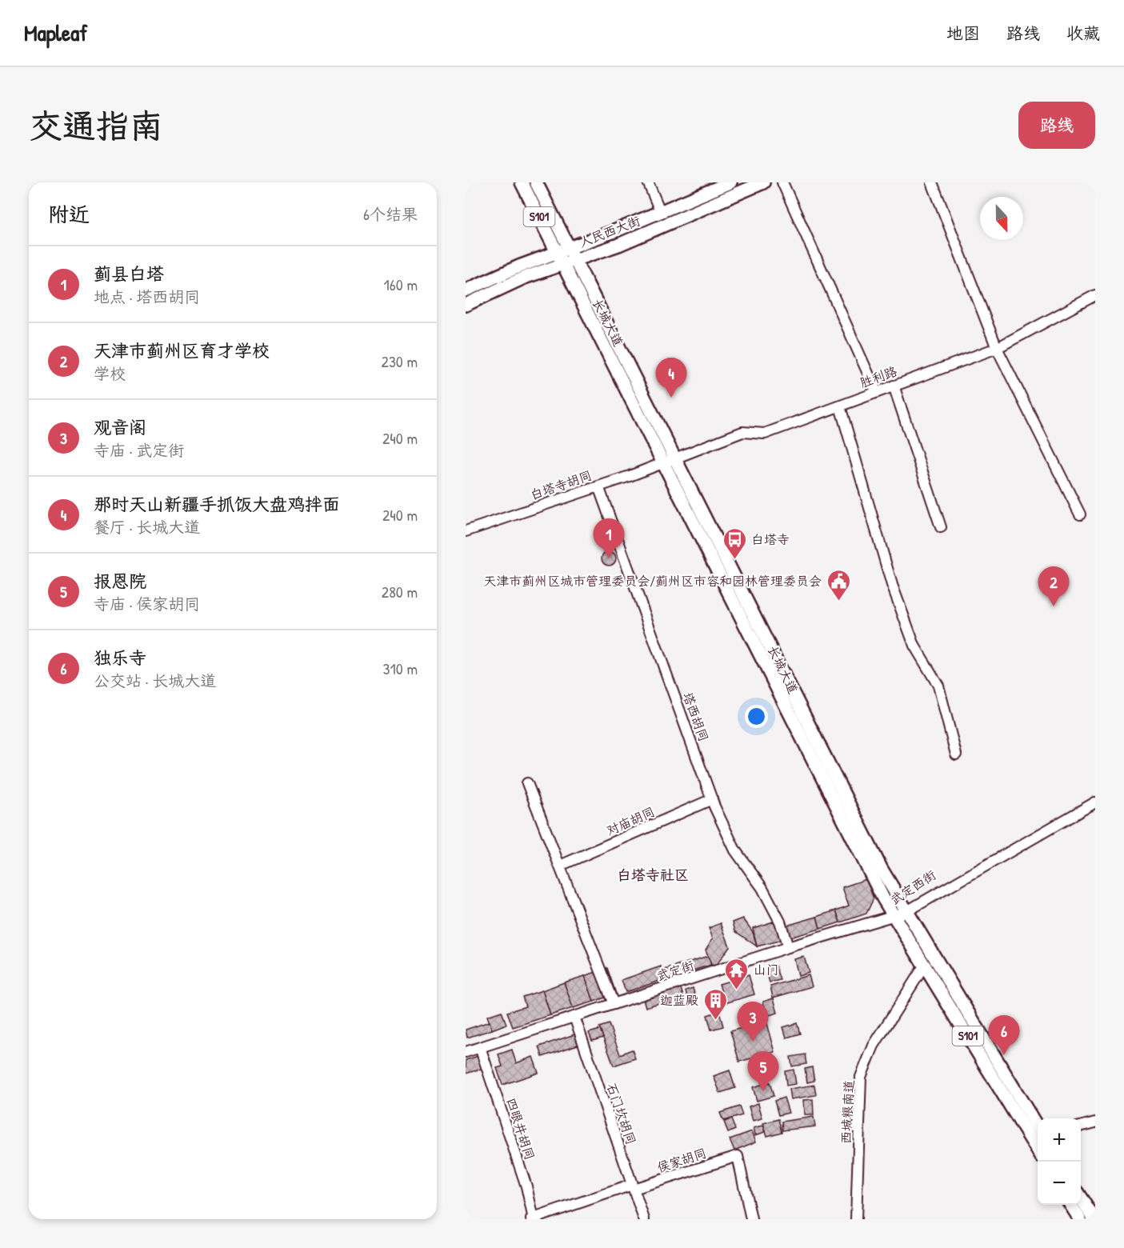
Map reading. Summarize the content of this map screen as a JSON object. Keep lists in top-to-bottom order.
{
  "streets": {
    "main road": ["S101", "人民西大街", "长城大道"],
    "street": [
      "胜利路",
      "白塔寺胡同",
      "塔西胡同",
      "对庙胡同",
      "武定西街",
      "武定街",
      "西城粮南道",
      "石门坎胡同",
      "四眼井胡同",
      "侯家胡同"
    ]
  },
  "crossings": [
    ["人民西大街", "长城大道"],
    ["长城大道", "胜利路"],
    ["长城大道", "白塔寺胡同"],
    ["长城大道", "武定西街"],
    ["长城大道", "武定街"],
    ["长城大道", "西城粮南道"],
    ["胜利路", "白塔寺胡同"],
    ["白塔寺胡同", "塔西胡同"],
    ["塔西胡同", "对庙胡同"],
    ["塔西胡同", "武定街"],
    ["武定西街", "武定街"],
    ["武定街", "石门坎胡同"],
    ["武定街", "四眼井胡同"],
    ["石门坎胡同", "侯家胡同"],
    ["四眼井胡同", "侯家胡同"]
  ],
  "districts": ["白塔寺社区"],
  "places": {
    "bus stop": ["白塔寺"],
    "public building": ["天津市蓟州区城市管理委员会/蓟州区市容和园林管理委员会"],
    "temple": ["山门"],
    "building": ["迦蓝殿"]
  },
  "north": "bottom",
  "page": {
    "header": "Mapleaf",
    "nav": ["地图", "路线", "收藏"],
    "buttons": "路线",
    "title": "交通指南",
    "heading": ["附近", "6个结果"],
    "list": [
      {
        "mark": "1",
        "name": "蓟县白塔",
        "note": "地点 · 塔西胡同",
        "value": "160 m"
      },
      {
        "mark": "2",
        "name": "天津市蓟州区育才学校",
        "note": "学校",
        "value": "230 m"
      },
      {
        "mark": "3",
        "name": "观音阁",
        "note": "寺庙 · 武定街",
        "value": "240 m"
      },
      {
        "mark": "4",
        "name": "那时天山新疆手抓饭大盘鸡拌面",
        "note": "餐厅 · 长城大道",
        "value": "240 m"
      },
      {
        "mark": "5",
        "name": "报恩院",
        "note": "寺庙 · 侯家胡同",
        "value": "280 m"
      },
      {
        "mark": "6",
        "name": "独乐寺",
        "note": "公交站 · 长城大道",
        "value": "310 m"
      }
    ],
    "pins": [
      "4",
      "1",
      "2",
      "3",
      "6",
      "5"
    ],
    "map_buttons": ["+", "−"]
  }
}
